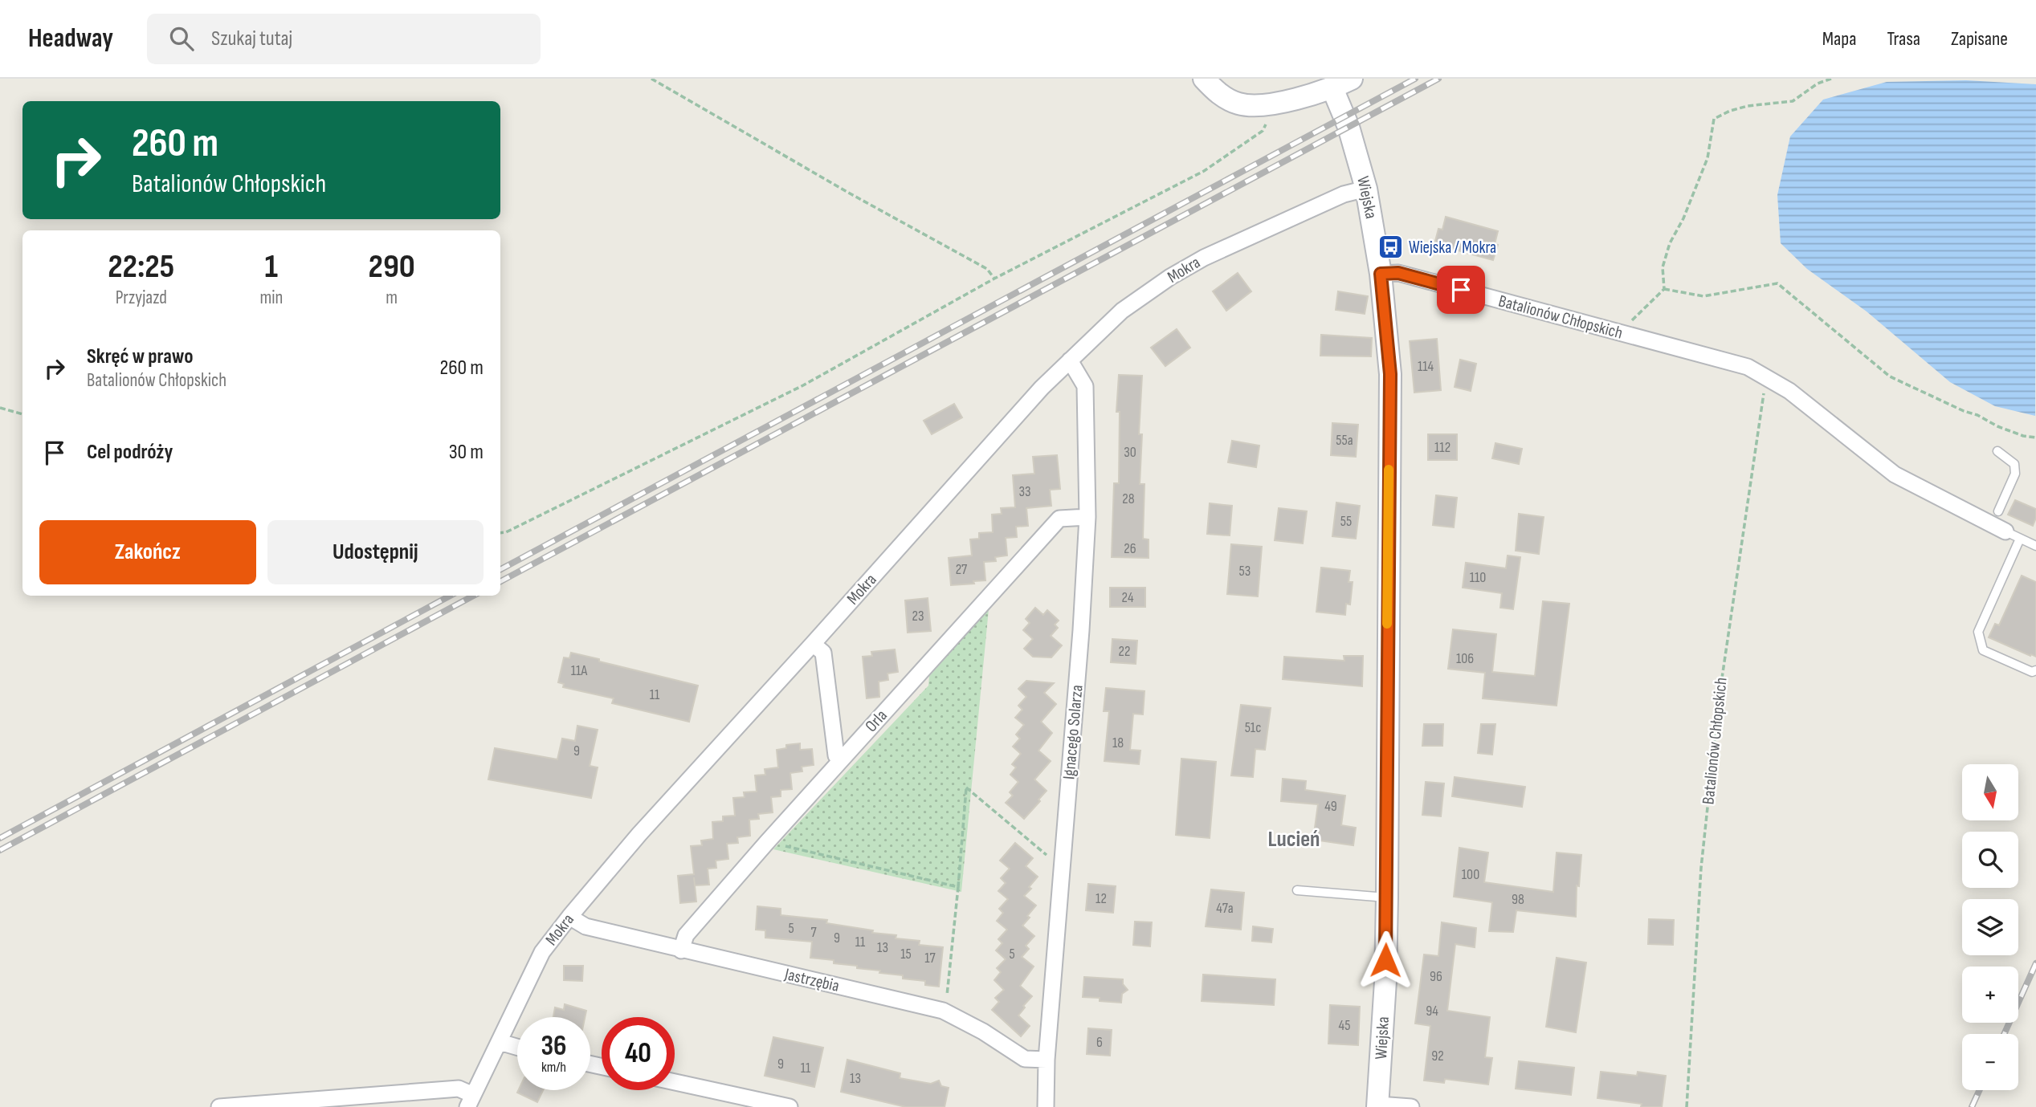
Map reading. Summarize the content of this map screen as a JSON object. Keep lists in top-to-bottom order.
{
  "streets": {
    "street": [
      "Wiejska",
      "Mokra",
      "Batalionów Chłopskich",
      "Orla",
      "Ignacego Solarza",
      "Jastrzębia"
    ]
  },
  "crossings": [
    ["Wiejska", "Mokra"],
    ["Wiejska", "Batalionów Chłopskich"],
    ["Mokra", "Ignacego Solarza"],
    ["Mokra", "Jastrzębia"],
    ["Orla", "Ignacego Solarza"],
    ["Orla", "Jastrzębia"],
    ["Ignacego Solarza", "Jastrzębia"]
  ],
  "districts": ["Lucień"],
  "places": {
    "bus stop": ["Wiejska / Mokra"]
  },
  "house_numbers": [
    "114",
    "55a",
    "112",
    "30",
    "33",
    "28",
    "55",
    "26",
    "27",
    "53",
    "110",
    "24",
    "23",
    "22",
    "106",
    "11A",
    "11",
    "51c",
    "18",
    "9",
    "49",
    "100",
    "12",
    "98",
    "47a",
    "5",
    "7",
    "9",
    "11",
    "13",
    "15",
    "5",
    "17",
    "96",
    "94",
    "45",
    "6",
    "92",
    "9",
    "11",
    "13"
  ],
  "north": "bottom",
  "page": {
    "header": "Headway",
    "search": "Szukaj tutaj",
    "nav": ["Mapa", "Trasa", "Zapisane"],
    "turn": ["260 m", "Batalionów Chłopskich"],
    "eta": [
      "22:25",
      "Przyjazd",
      "1",
      "min",
      "290",
      "m"
    ],
    "list": [
      {
        "name": "Skręć w prawo",
        "note": "Batalionów Chłopskich",
        "value": "260 m"
      },
      {
        "name": "Cel podróży",
        "value": "30 m"
      }
    ],
    "buttons": ["Zakończ", "Udostępnij"],
    "map_buttons": ["+", "−"],
    "speed": "36 km/h",
    "limit": "40"
  }
}
